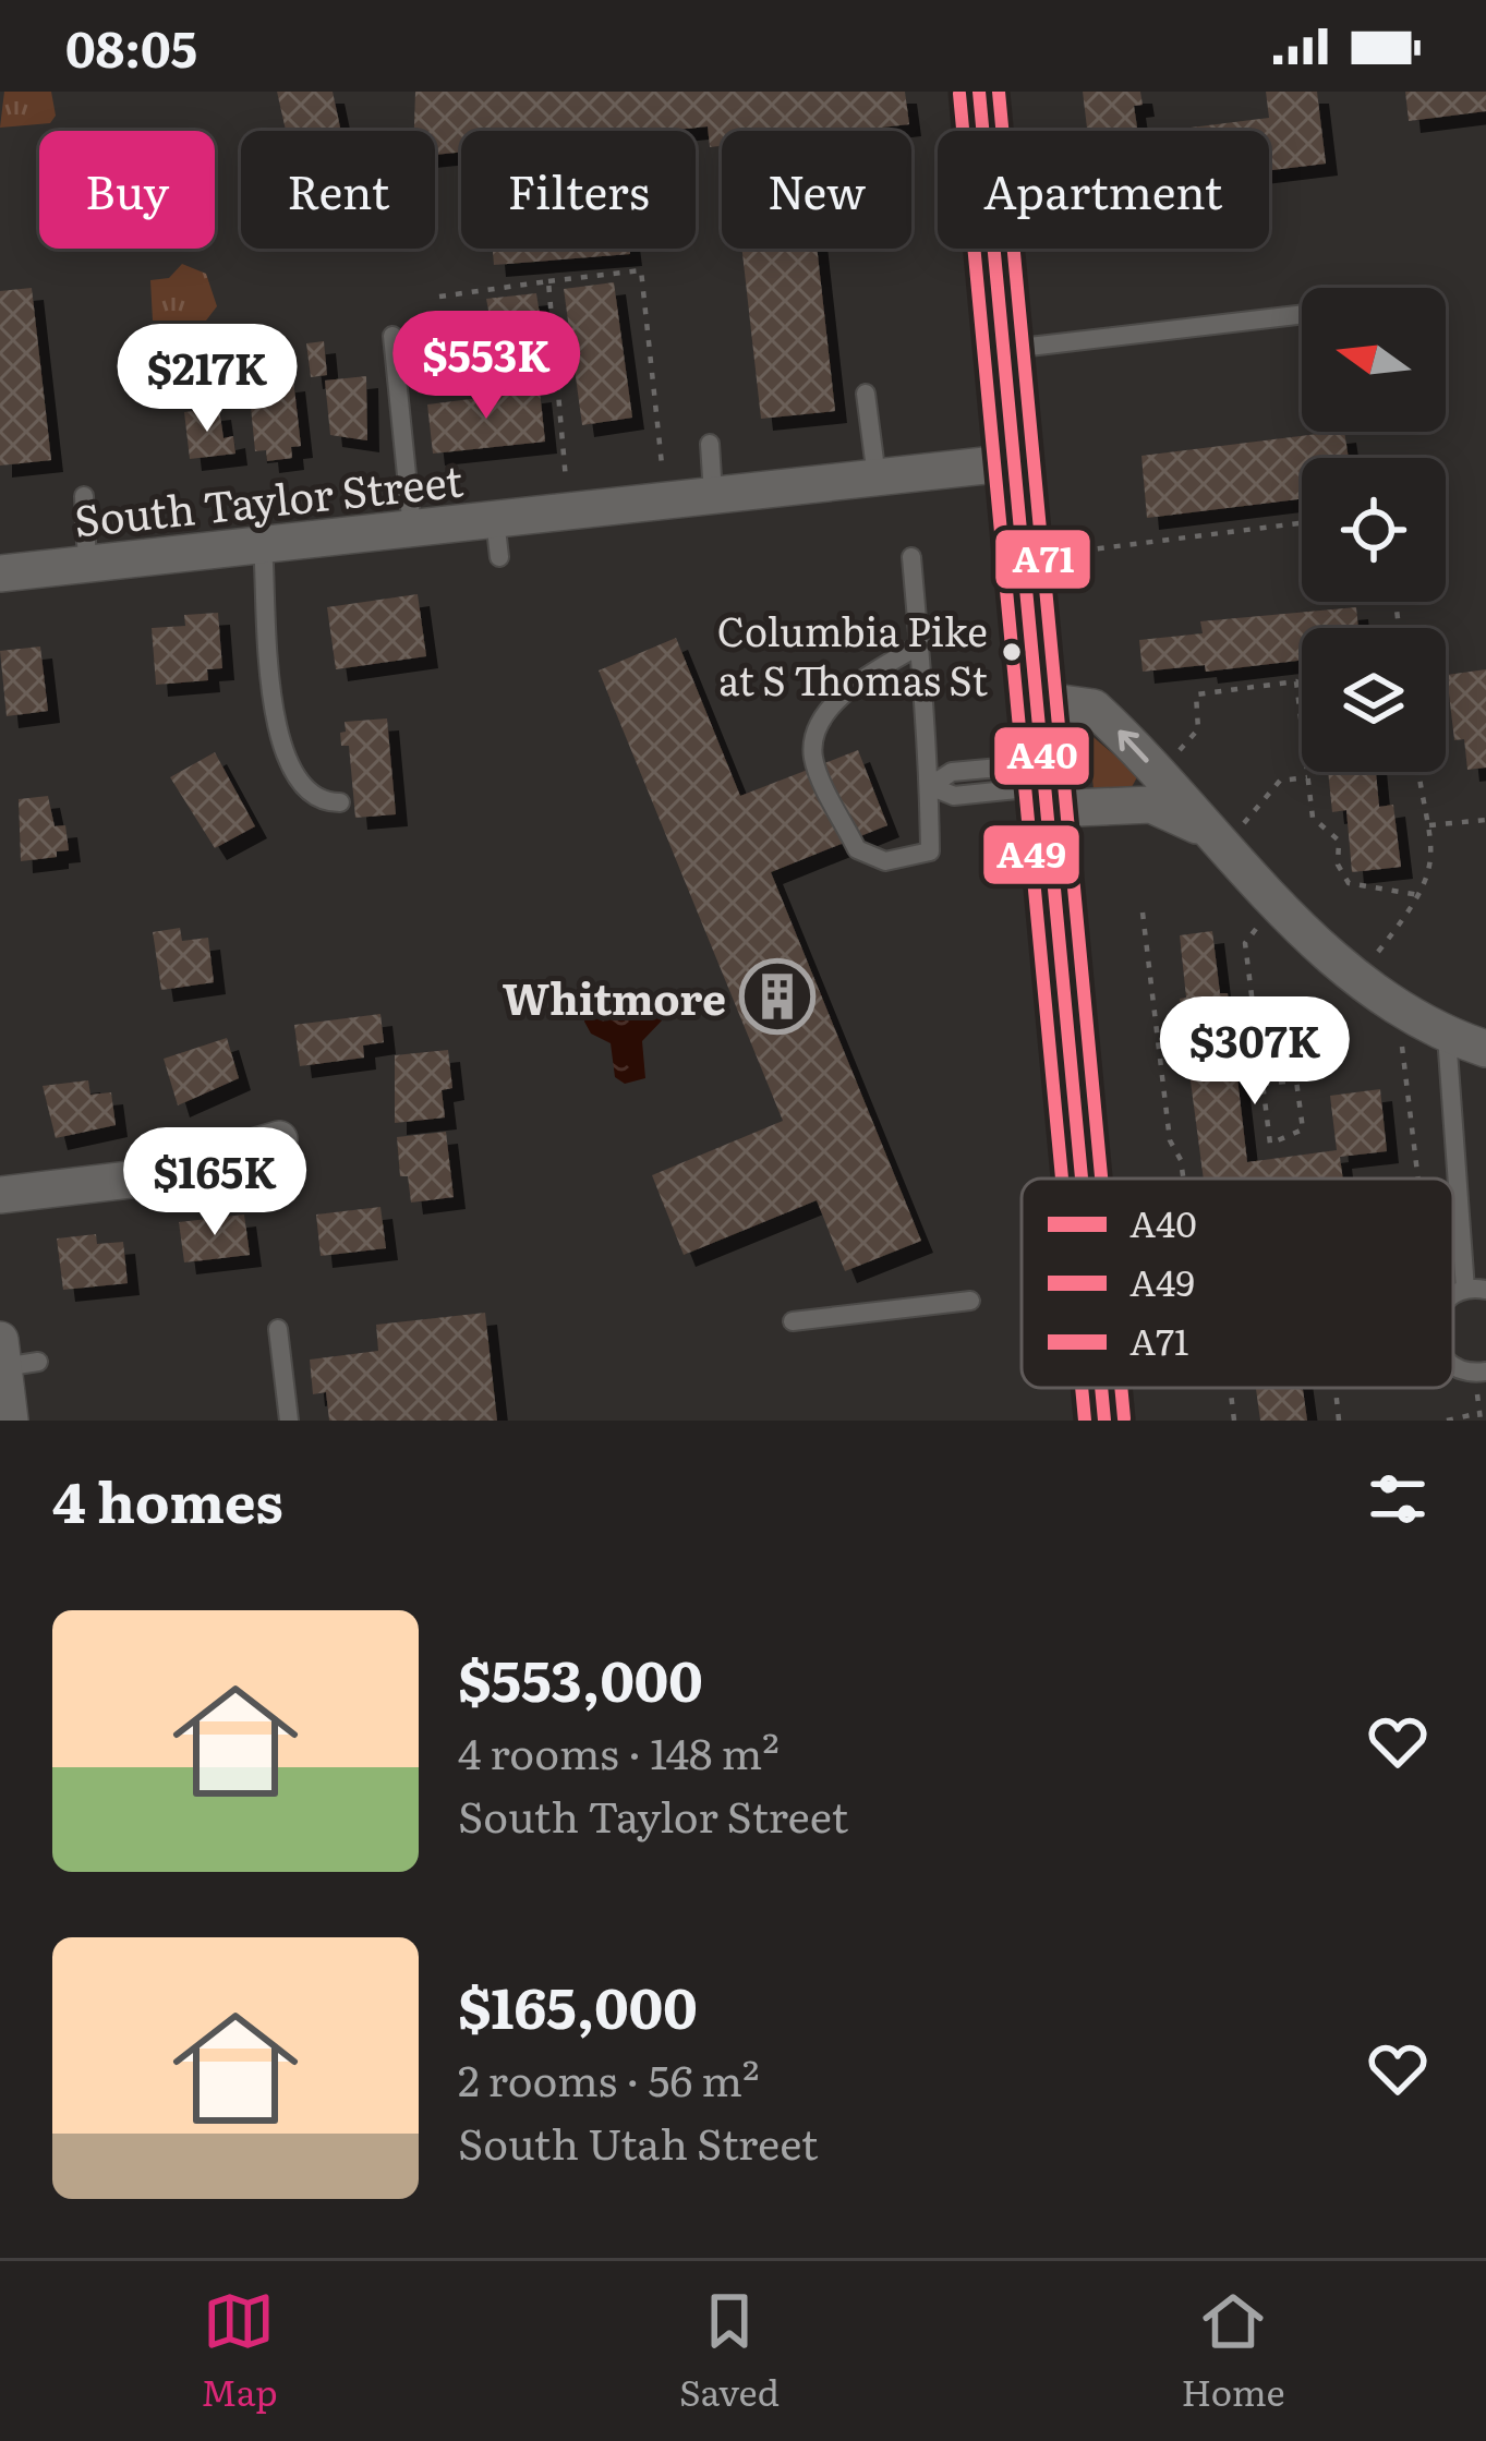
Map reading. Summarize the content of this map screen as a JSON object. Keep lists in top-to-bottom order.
{
  "streets": {
    "street": ["South Taylor Street"]
  },
  "places": {
    "other": ["Columbia Pike at S Thomas St"],
    "building": ["Whitmore"]
  },
  "lines": ["transit line A40", "transit line A71", "transit line A49"],
  "legend": ["A40", "A49", "A71"],
  "north": "left",
  "page": {
    "status": "08:05",
    "chip": [
      "Buy",
      "Rent",
      "Filters",
      "New",
      "Apartment"
    ],
    "price": [
      "$553K",
      "$217K",
      "$307K",
      "$165K"
    ],
    "heading": "4 homes",
    "list": [
      {
        "name": "$553,000",
        "note": "4 rooms · 148 m² · South Taylor Street"
      },
      {
        "name": "$165,000",
        "note": "2 rooms · 56 m² · South Utah Street"
      }
    ],
    "tabs": ["Map", "Saved", "Home"]
  }
}
